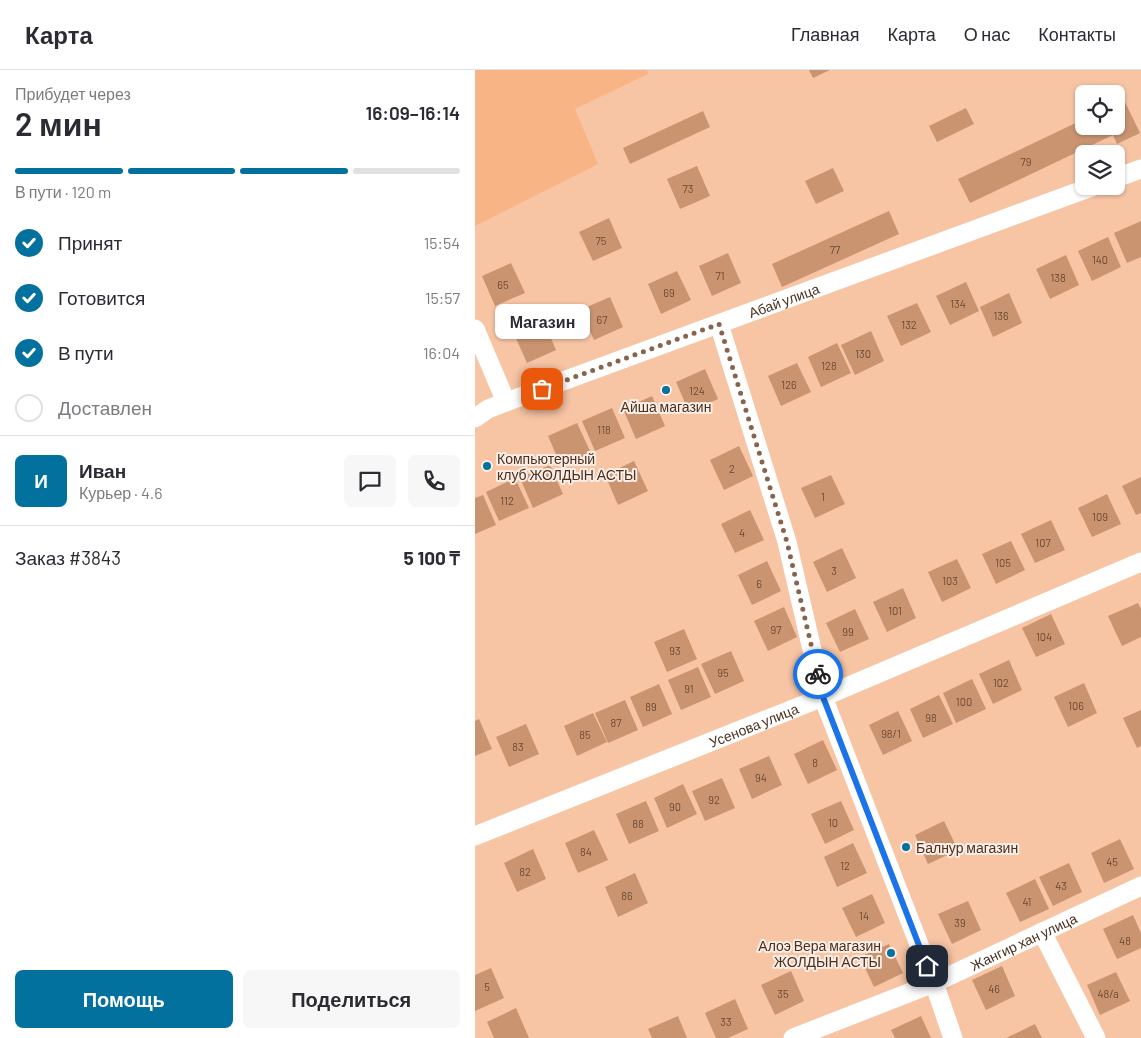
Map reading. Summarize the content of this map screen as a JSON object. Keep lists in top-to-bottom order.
{
  "streets": {
    "street": ["Абай улица", "Усенова улица", "Жангир хан улица"]
  },
  "places": [
    "Магазин",
    "Айша магазин",
    "Компьютерный клуб ЖОЛДЫН АСТЫ",
    "Балнур магазин",
    "Алоэ Вера магазин ЖОЛДЫН АСТЫ"
  ],
  "house_numbers": [
    "79",
    "73",
    "75",
    "77",
    "140",
    "71",
    "138",
    "65",
    "69",
    "134",
    "136",
    "67",
    "132",
    "130",
    "128",
    "126",
    "124",
    "118",
    "2",
    "1",
    "112",
    "109",
    "4",
    "107",
    "105",
    "3",
    "103",
    "6",
    "101",
    "97",
    "99",
    "104",
    "93",
    "95",
    "102",
    "91",
    "100",
    "106",
    "89",
    "98",
    "87",
    "98/1",
    "85",
    "83",
    "8",
    "94",
    "92",
    "90",
    "10",
    "88",
    "84",
    "45",
    "12",
    "82",
    "43",
    "86",
    "41",
    "14",
    "39",
    "48",
    "5",
    "46",
    "35",
    "48/a",
    "33"
  ],
  "page": {
    "header": "Карта",
    "nav": [
      "Главная",
      "Карта",
      "О нас",
      "Контакты"
    ],
    "heading": ["2 мин", "Прибудет через", "16:09–16:14"],
    "panel": [
      "Иван",
      "Курьер · 4.6",
      "Заказ #3843",
      "5 100 ₸"
    ],
    "bar": "В пути · 120 m",
    "list": [
      ["Принят", "15:54"],
      ["Готовится", "15:57"],
      ["В пути", "16:04"],
      "Доставлен"
    ],
    "bubble": "Магазин",
    "round": "И",
    "buttons": ["Помощь", "Поделиться"]
  }
}
